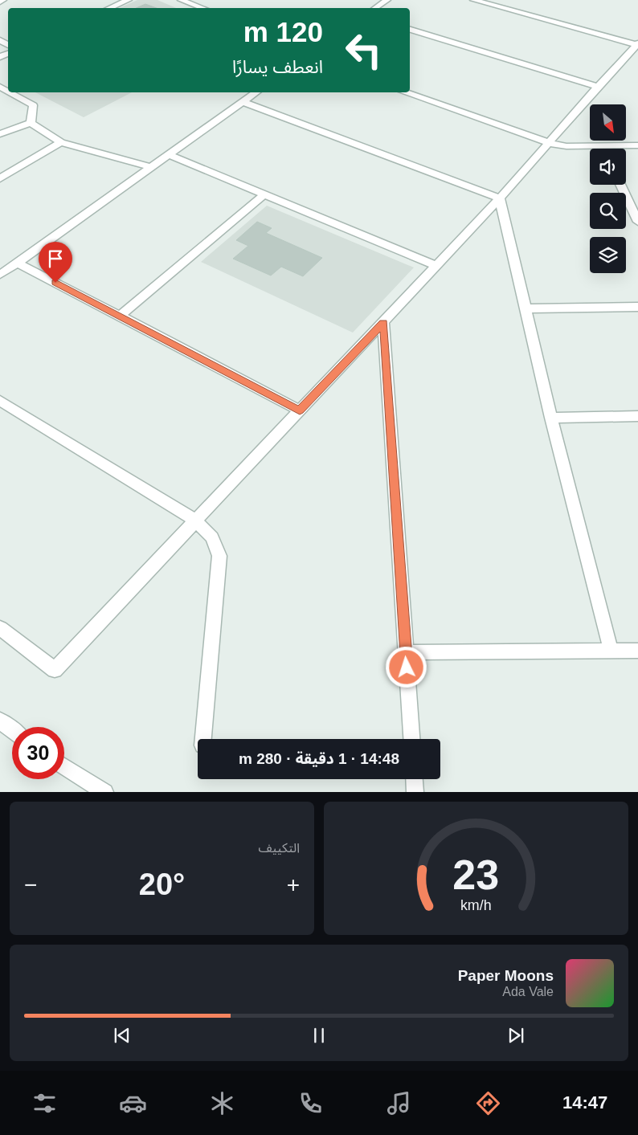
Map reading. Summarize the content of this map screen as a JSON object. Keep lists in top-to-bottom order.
{
  "north": "bottom right",
  "page": {
    "turn": ["120 m", "انعطف يسارًا"],
    "limit": "30",
    "trip": "14:48 · 1 دقيقة · 280 m",
    "tile": "التكييف",
    "heat": ["−", "20°", "+"],
    "song": ["Paper Moons", "Ada Vale"],
    "tabs": "14:47",
    "gauge": ["23", "km/h"]
  }
}
